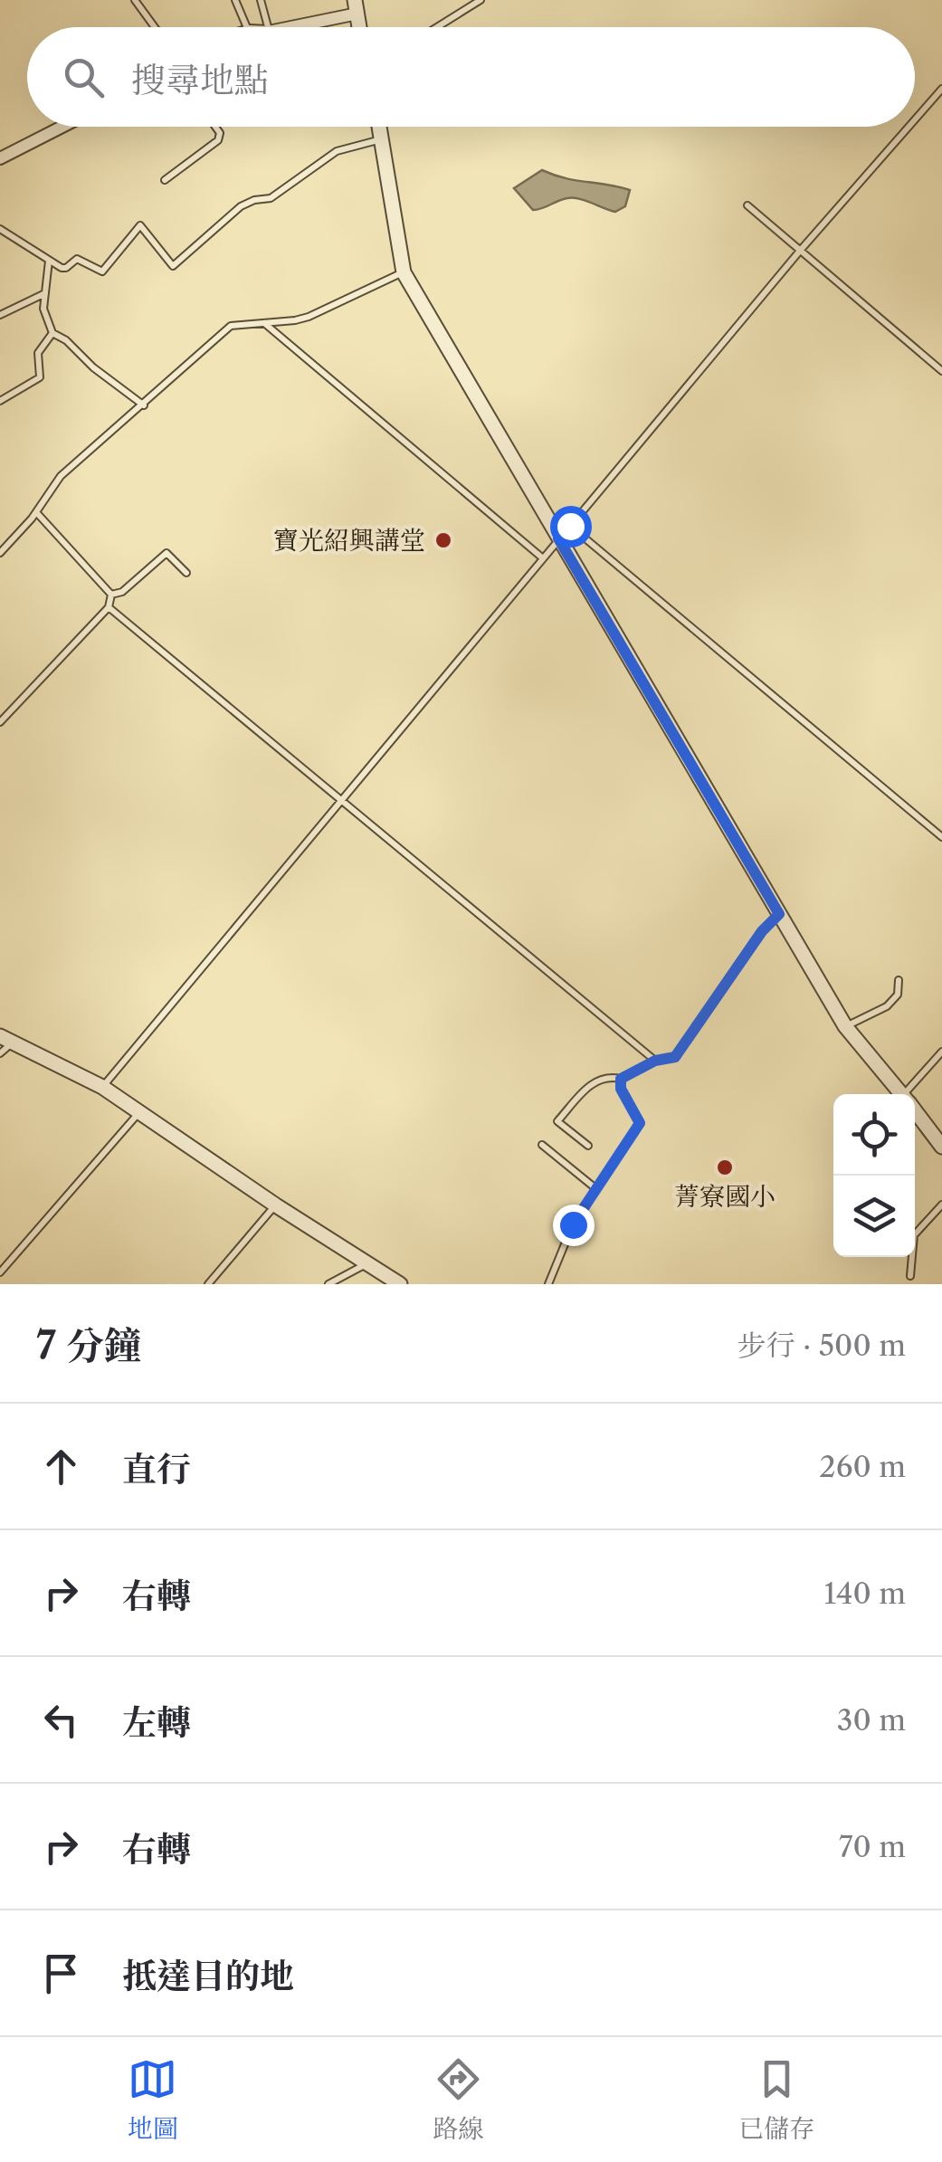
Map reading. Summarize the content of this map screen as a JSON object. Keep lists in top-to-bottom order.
{
  "places": ["寶光紹興講堂", "菁寮國小"],
  "page": {
    "search": "搜尋地點",
    "heading": ["7 分鐘", "步行 · 500 m"],
    "list": [
      ["直行", "260 m"],
      ["右轉", "140 m"],
      ["左轉", "30 m"],
      ["右轉", "70 m"],
      "抵達目的地"
    ],
    "nav": ["地圖", "路線", "已儲存"]
  }
}
